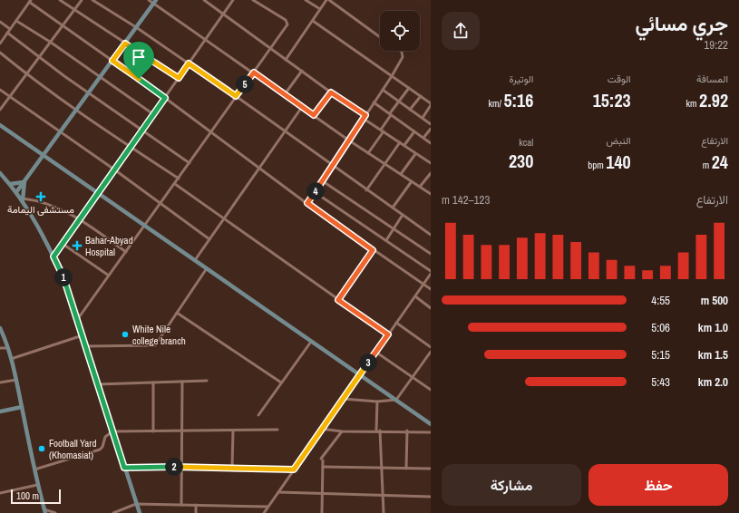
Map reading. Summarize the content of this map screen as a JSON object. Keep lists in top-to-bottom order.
{
  "places": {
    "health": ["مستشفى اليمامة", "Bahar-Abyad Hospital"],
    "other": ["White Nile college branch", "Football Yard (Khomasiat)"]
  },
  "scale_bar": "100 m",
  "page": {
    "heading": ["جري مسائي", "19:22"],
    "stats": [
      ["المسافة", "2.92 km"],
      ["الوقت", "15:23"],
      ["الوتيرة", "5:16 /km"],
      ["الارتفاع", "24 m"],
      ["النبض", "140 bpm"],
      ["kcal", "230"]
    ],
    "pins": [
      "5",
      "4",
      "1",
      "3",
      "2"
    ],
    "chart": ["الارتفاع", "123–142 m"],
    "list": [
      {
        "name": "500 m",
        "note": "4:55"
      },
      {
        "name": "1.0 km",
        "note": "5:06"
      },
      {
        "name": "1.5 km",
        "note": "5:15"
      },
      {
        "name": "2.0 km",
        "note": "5:43"
      }
    ],
    "buttons": ["حفظ", "مشاركة"],
    "scale": "100 m"
  }
}
